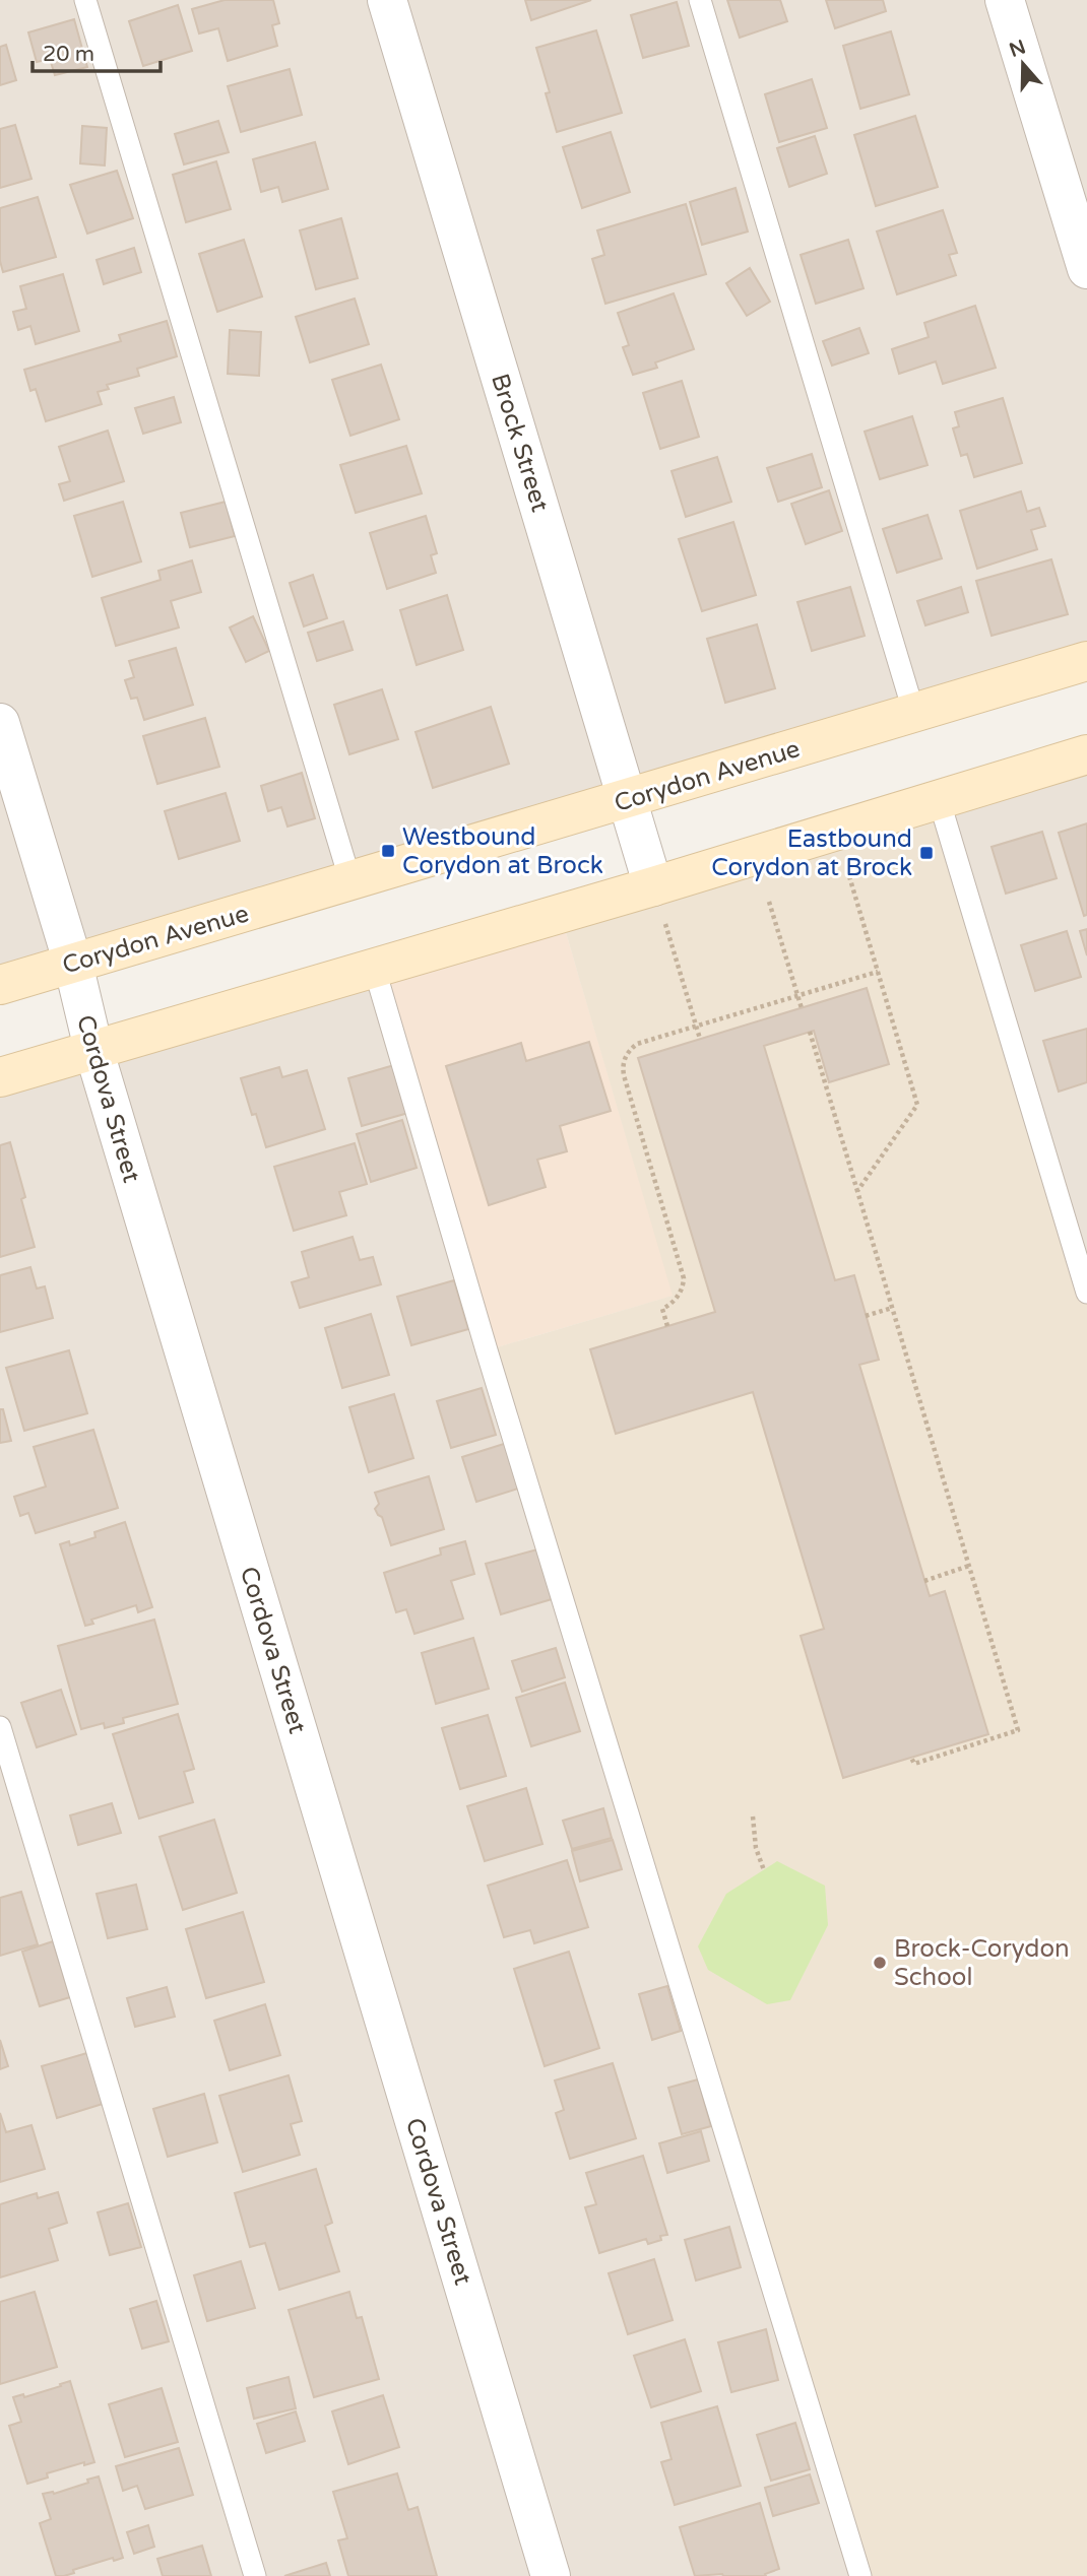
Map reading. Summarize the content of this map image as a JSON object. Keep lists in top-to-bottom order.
{
  "streets": {
    "main road": ["Corydon Avenue"],
    "street": ["Brock Street", "Cordova Street"]
  },
  "crossings": [
    ["Brock Street", "Corydon Avenue"],
    ["Corydon Avenue", "Cordova Street"]
  ],
  "places": {
    "transit": ["Westbound Corydon at Brock", "Eastbound Corydon at Brock"],
    "other": ["Brock-Corydon School"]
  },
  "scale_bar": "20 m",
  "north": "top"
}
